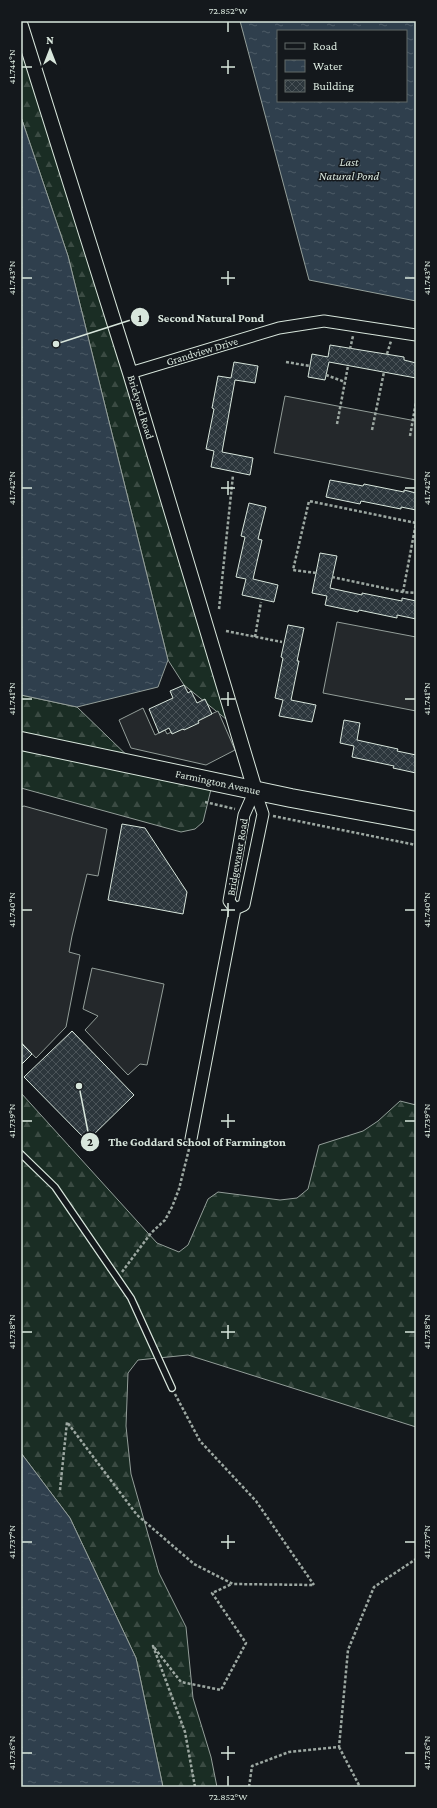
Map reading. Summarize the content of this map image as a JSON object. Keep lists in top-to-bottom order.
{
  "streets": {
    "main road": ["Farmington Avenue"],
    "street": ["Grandview Drive", "Brickyard Road", "Bridgewater Road"]
  },
  "crossings": [
    ["Grandview Drive", "Brickyard Road"],
    ["Brickyard Road", "Farmington Avenue"],
    ["Brickyard Road", "Bridgewater Road"],
    ["Farmington Avenue", "Bridgewater Road"]
  ],
  "water": ["Last Natural Pond"],
  "places": ["Second Natural Pond", "The Goddard School of Farmington"],
  "legend": ["Road", "Water", "Building"],
  "north": "top",
  "coordinates": [
    "72.852°W",
    "41.744°N",
    "41.743°N",
    "41.742°N",
    "41.741°N",
    "41.740°N",
    "41.739°N",
    "41.738°N",
    "41.737°N",
    "41.736°N"
  ]
}
